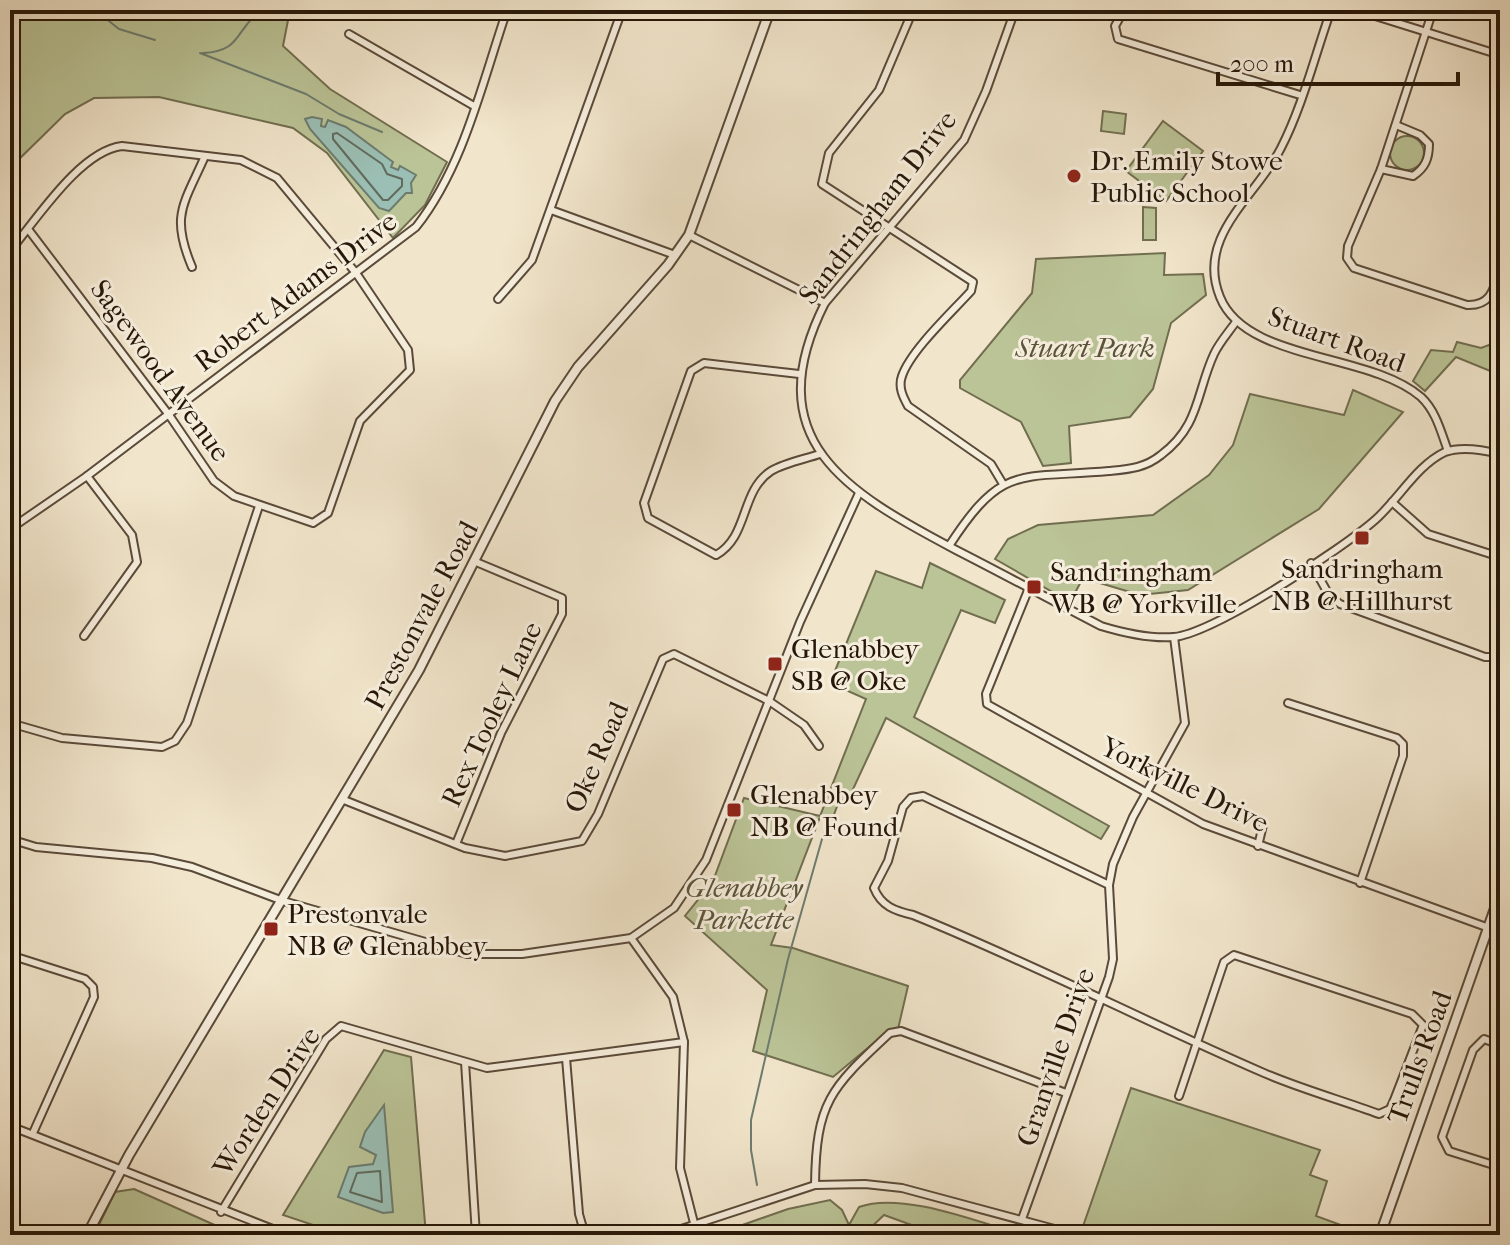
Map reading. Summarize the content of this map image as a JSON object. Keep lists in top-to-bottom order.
{
  "streets": {
    "street": [
      "Sandringham Drive",
      "Robert Adams Drive",
      "Stuart Road",
      "Sagewood Avenue",
      "Prestonvale Road",
      "Rex Tooley Lane",
      "Oke Road",
      "Yorkville Drive",
      "Granville Drive",
      "Trulls Road",
      "Worden Drive"
    ]
  },
  "crossings": [
    ["Sandringham Drive", "Stuart Road"],
    ["Sandringham Drive", "Yorkville Drive"],
    ["Sandringham Drive", "Granville Drive"],
    ["Robert Adams Drive", "Sagewood Avenue"],
    ["Prestonvale Road", "Rex Tooley Lane"],
    ["Prestonvale Road", "Oke Road"],
    ["Rex Tooley Lane", "Oke Road"],
    ["Yorkville Drive", "Granville Drive"],
    ["Yorkville Drive", "Trulls Road"]
  ],
  "parks": ["Stuart Park", "Glenabbey Parkette"],
  "places": {
    "other": ["Dr. Emily Stowe Public School"],
    "transit": [
      "Sandringham NB @ Hillhurst",
      "Sandringham WB @ Yorkville",
      "Glenabbey SB @ Oke",
      "Glenabbey NB @ Found",
      "Prestonvale NB @ Glenabbey"
    ]
  },
  "scale_bar": "200 m"
}
